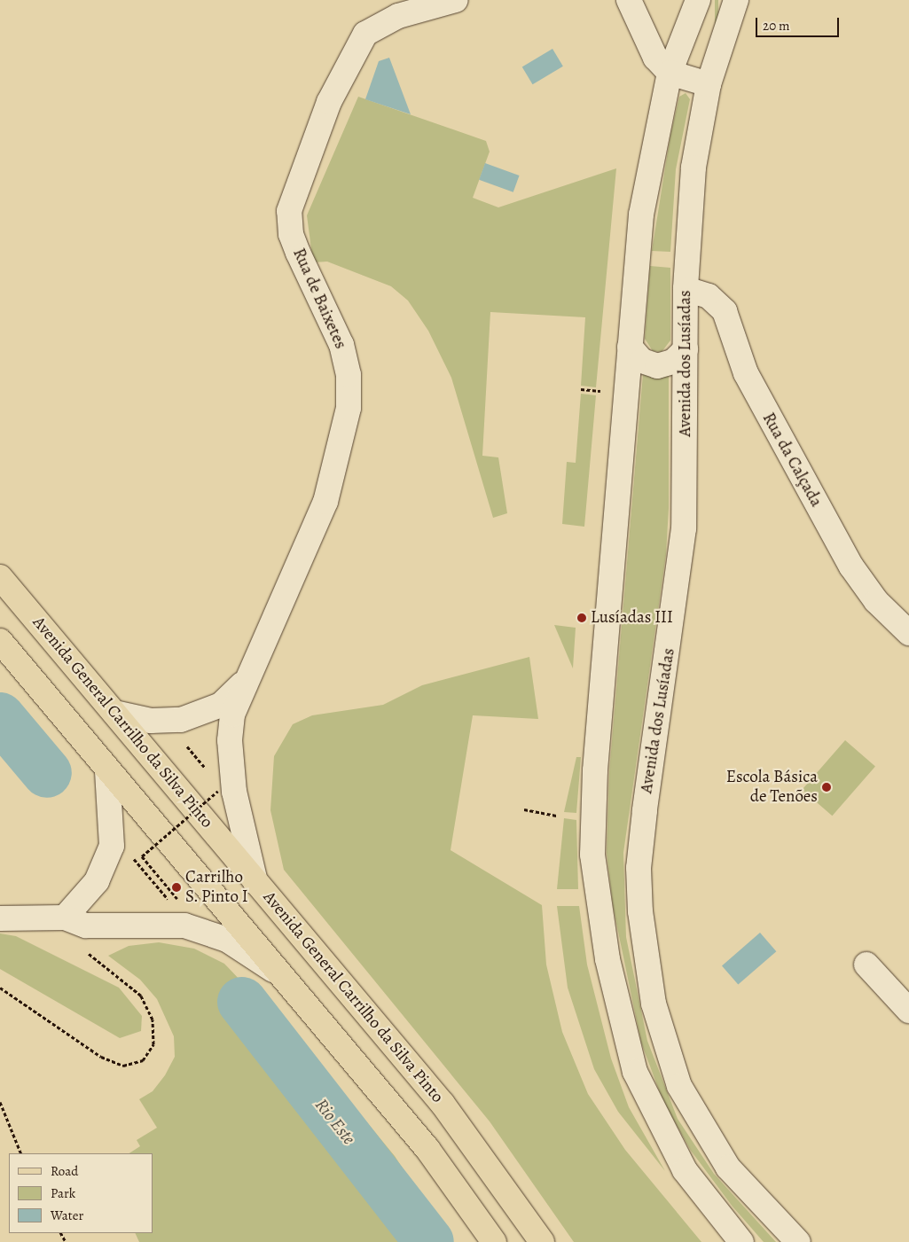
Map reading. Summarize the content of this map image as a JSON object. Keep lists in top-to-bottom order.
{
  "streets": {
    "main road": [
      "Rua de Baixetes",
      "Avenida dos Lusíadas",
      "Rua da Calçada",
      "Avenida General Carrilho da Silva Pinto"
    ]
  },
  "crossings": [
    ["Rua de Baixetes", "Avenida General Carrilho da Silva Pinto"],
    ["Avenida dos Lusíadas", "Rua da Calçada"]
  ],
  "water": ["Rio Este"],
  "places": ["Lusíadas III", "Escola Básica de Tenões", "Carrilho S. Pinto I"],
  "legend": ["Road", "Park", "Water"],
  "scale_bar": "20 m"
}
